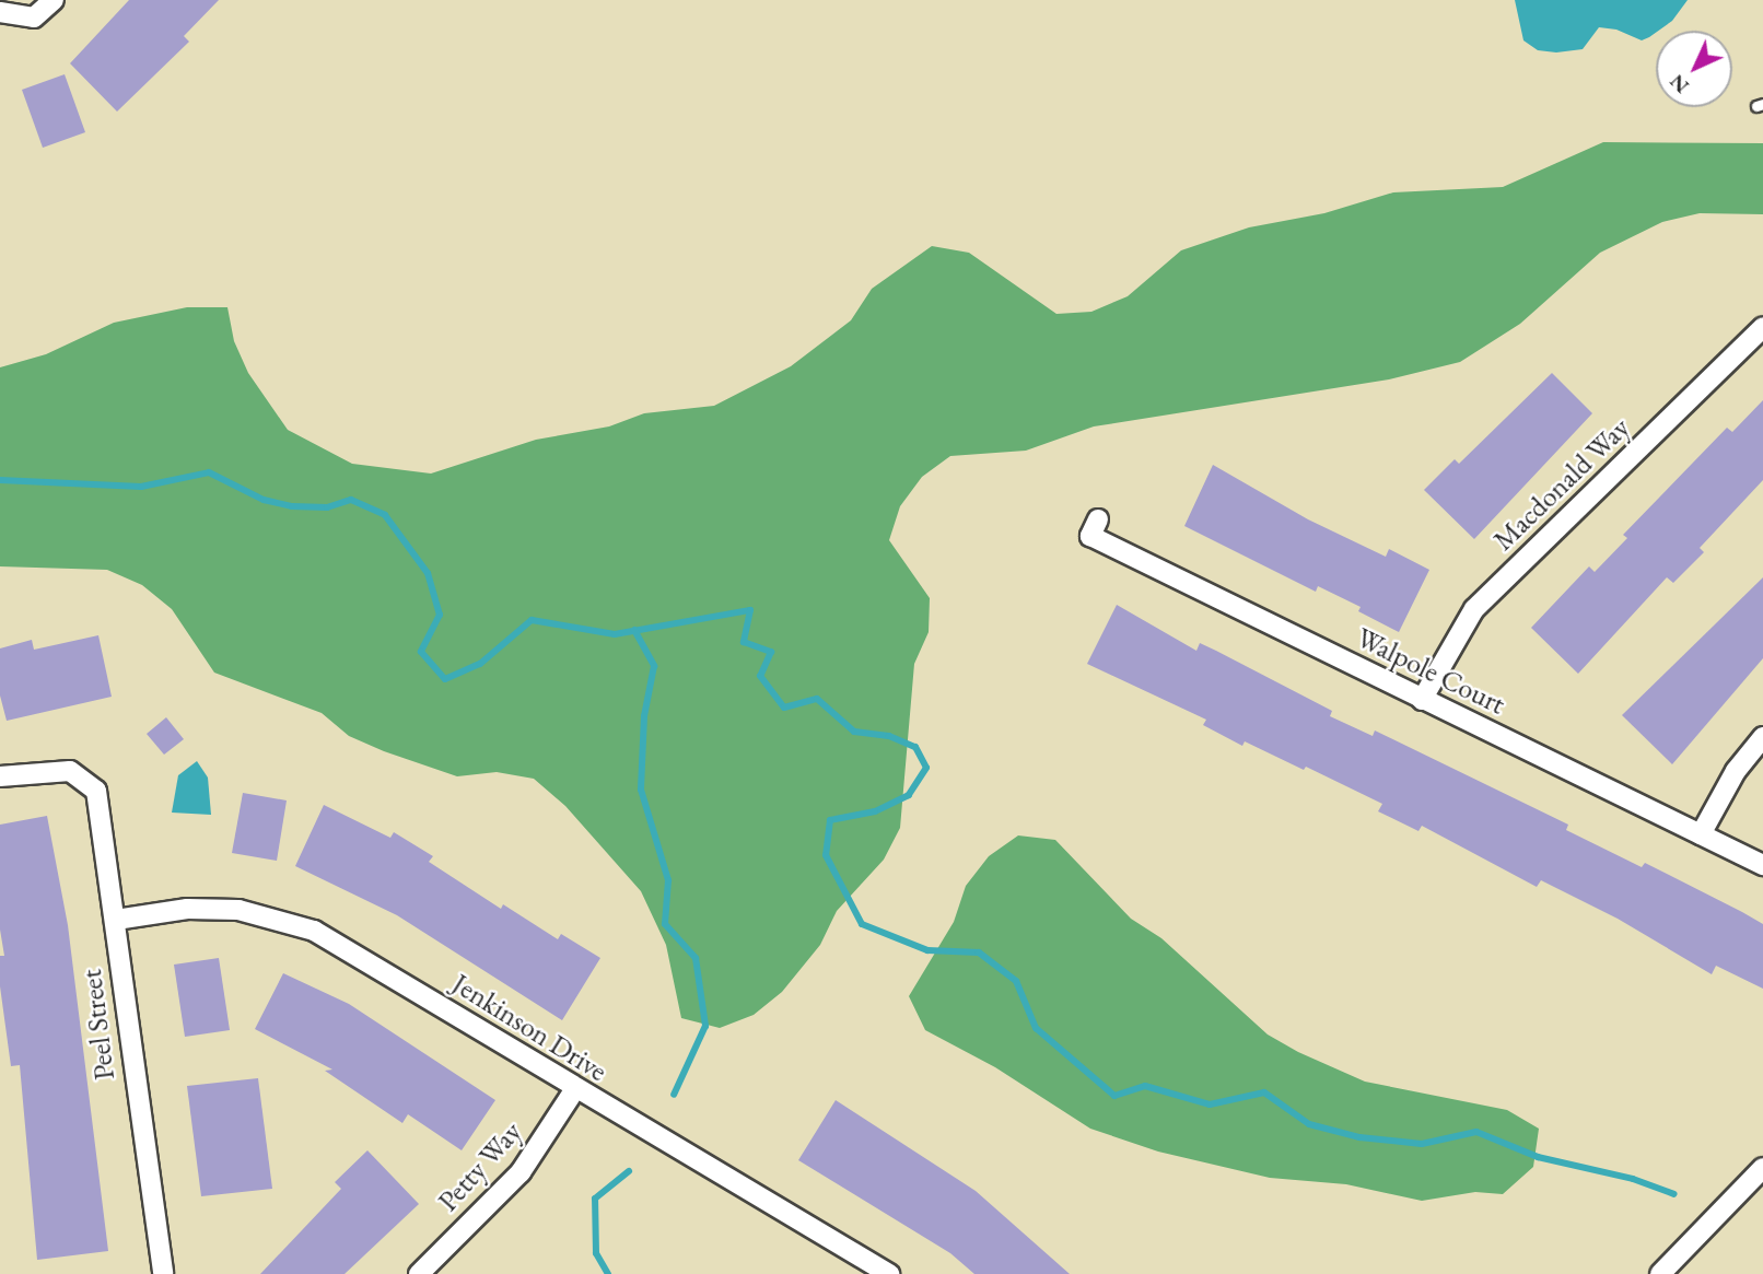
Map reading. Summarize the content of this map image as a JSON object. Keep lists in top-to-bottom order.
{
  "streets": {
    "street": [
      "Macdonald Way",
      "Walpole Court",
      "Peel Street",
      "Jenkinson Drive",
      "Petty Way"
    ]
  },
  "crossings": [
    ["Macdonald Way", "Walpole Court"],
    ["Peel Street", "Jenkinson Drive"],
    ["Jenkinson Drive", "Petty Way"]
  ],
  "north": "bottom left"
}
